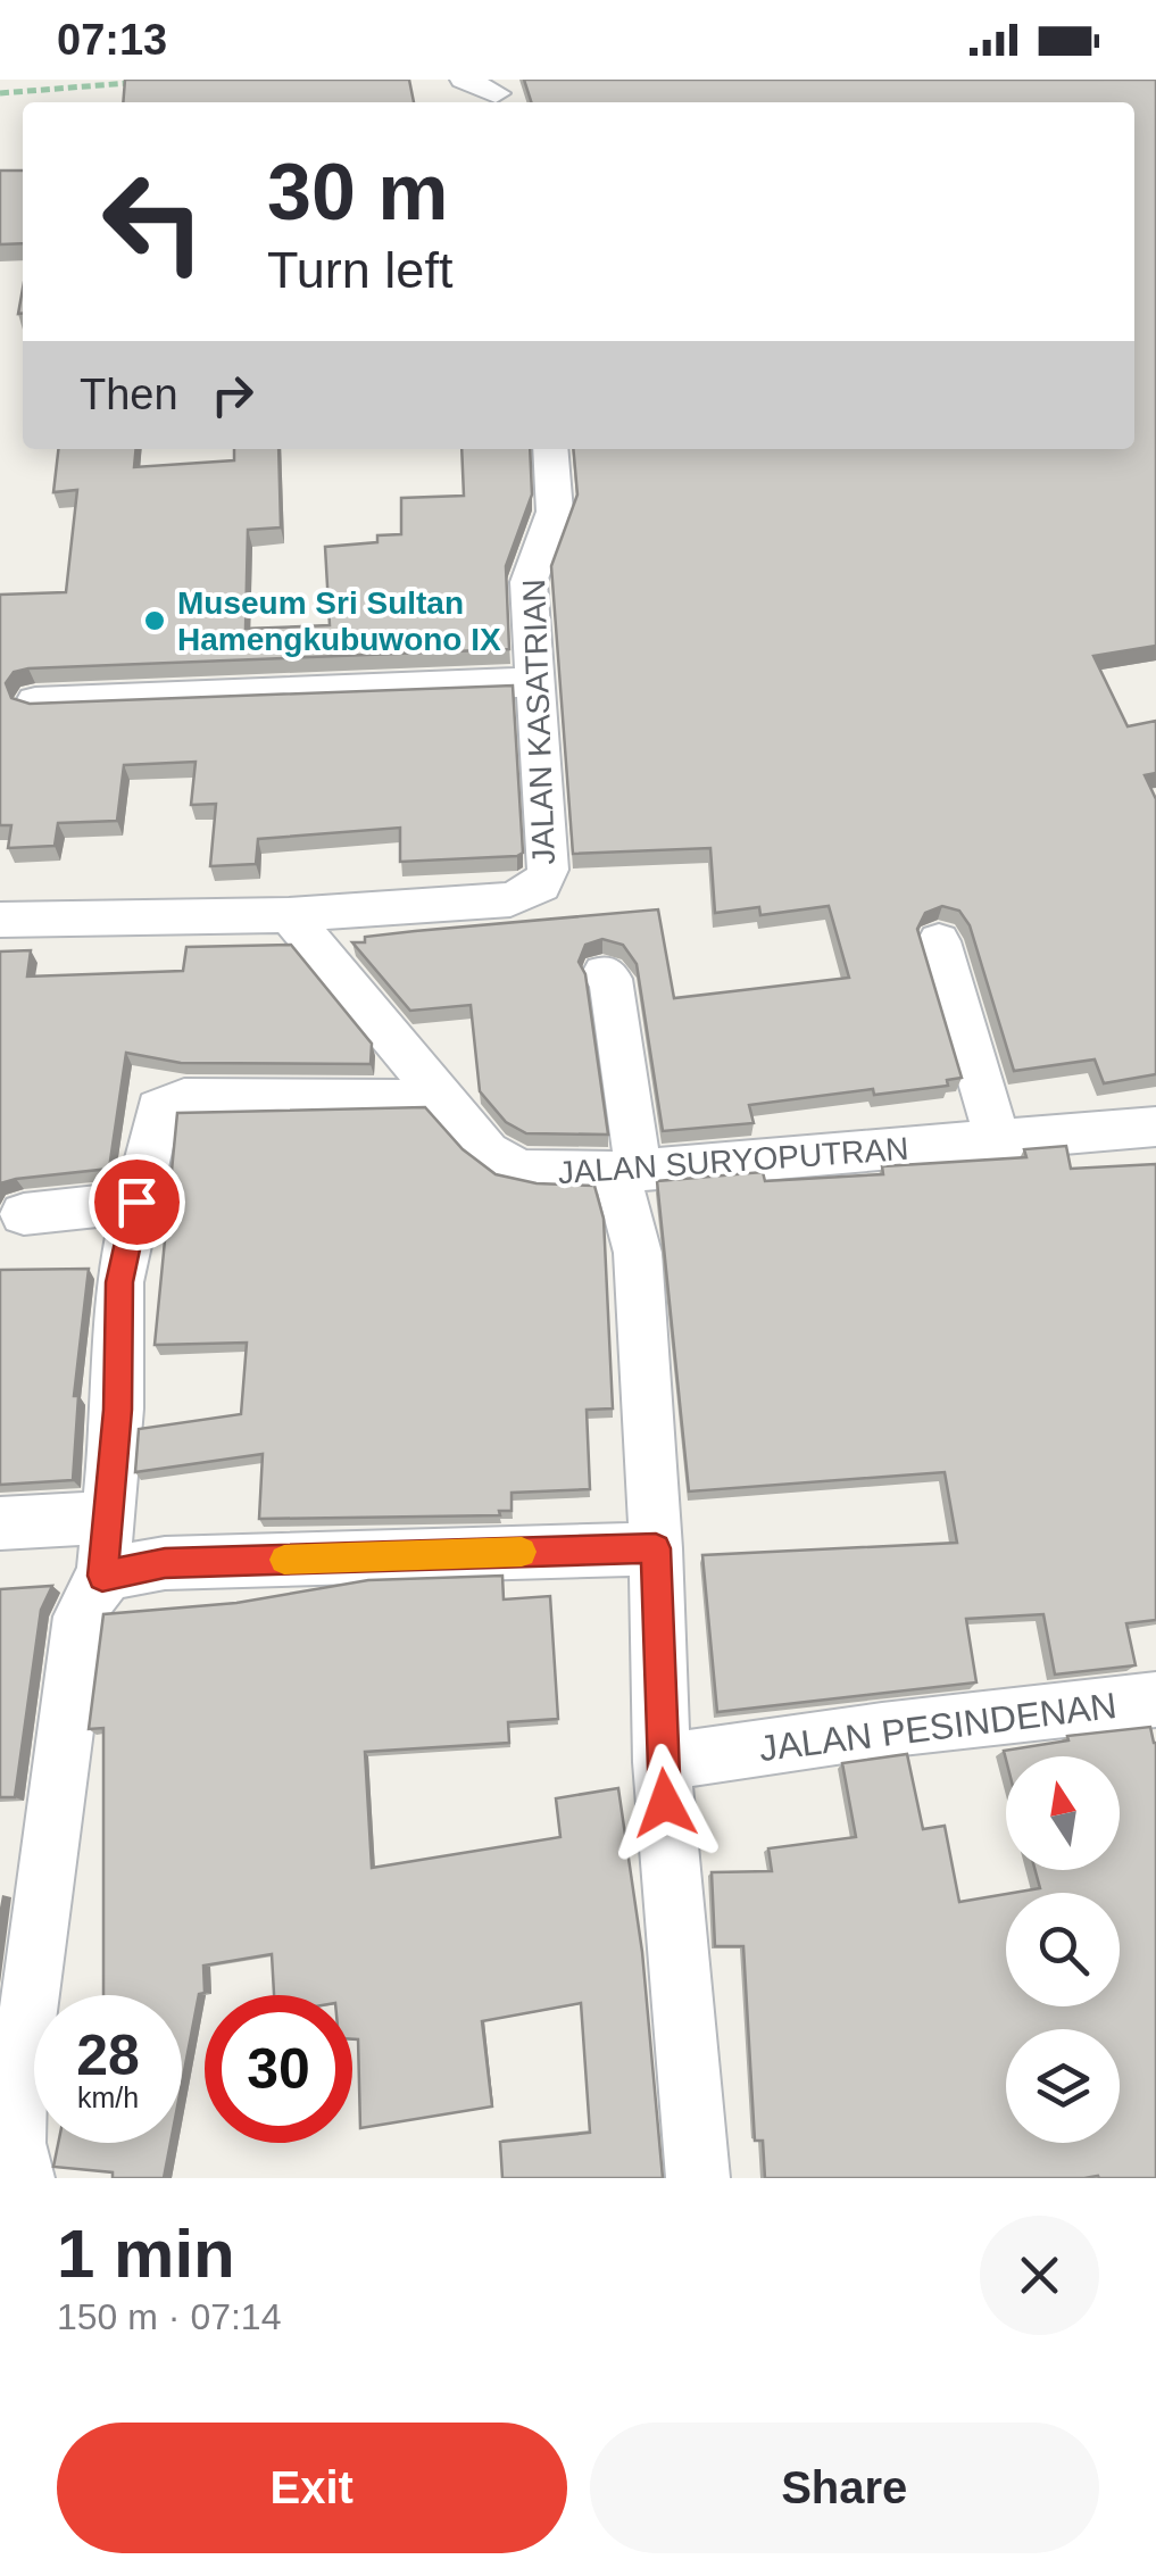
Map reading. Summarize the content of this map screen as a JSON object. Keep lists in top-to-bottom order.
{
  "streets": {
    "street": ["JALAN KASATRIAN", "JALAN SURYOPUTRAN", "JALAN PESINDENAN"]
  },
  "crossings": [
    ["JALAN KASATRIAN", "JALAN SURYOPUTRAN"]
  ],
  "places": ["Museum Sri Sultan Hamengkubuwono IX"],
  "north": "top",
  "page": {
    "status": "07:13",
    "turn": ["30 m", "Turn left"],
    "then": "Then",
    "speed": "28 km/h",
    "limit": "30",
    "heading": ["1 min", "150 m · 07:14"],
    "buttons": ["Exit", "Share"]
  }
}
